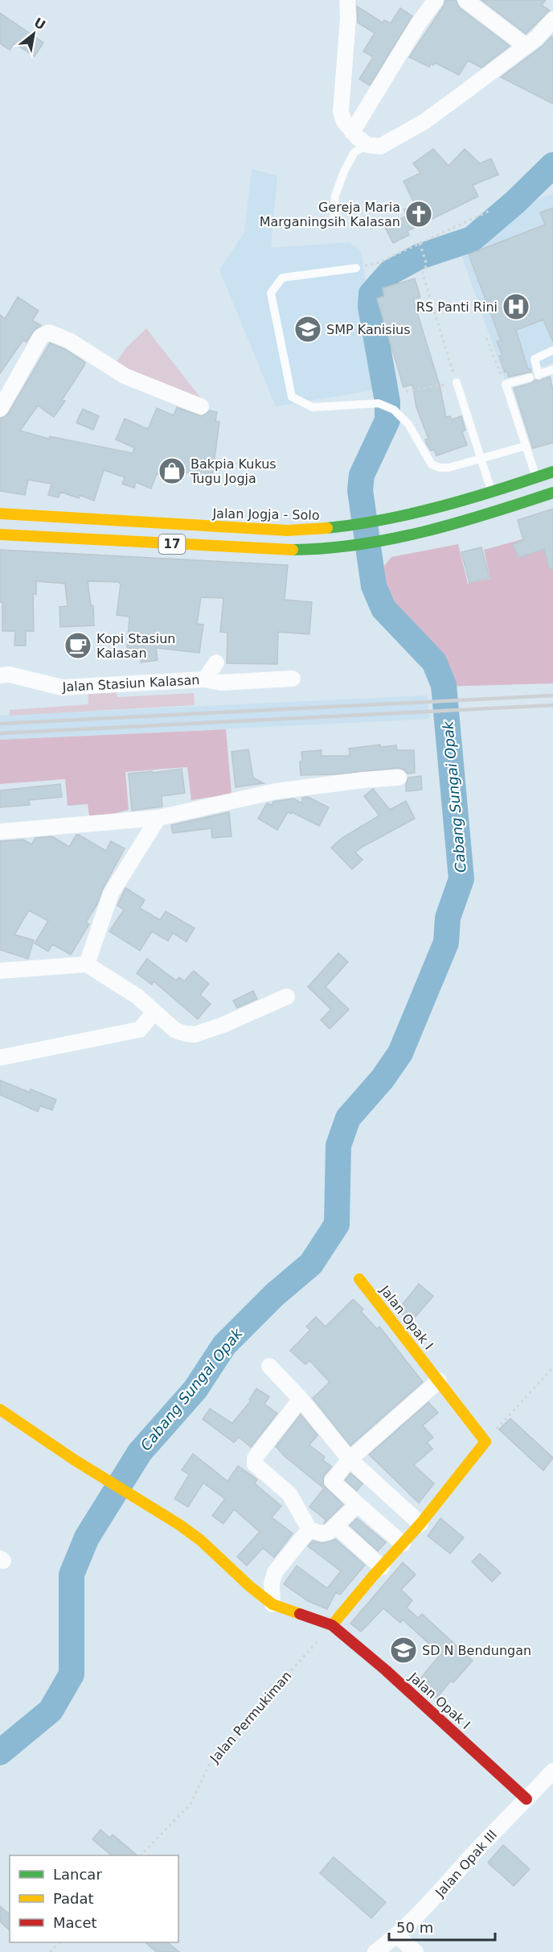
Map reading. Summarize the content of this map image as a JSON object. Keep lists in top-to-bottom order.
{
  "streets": {
    "main road": ["Jalan Jogja - Solo", "17", "Jalan Opak I"],
    "street": ["Jalan Stasiun Kalasan", "Jalan Opak III"],
    "path": ["Jalan Permukiman"]
  },
  "crossings": [
    ["Jalan Opak I", "Jalan Permukiman"],
    ["Jalan Opak I", "Jalan Opak III"]
  ],
  "water": ["Cabang Sungai Opak"],
  "places": {
    "church": ["Gereja Maria Marganingsih Kalasan"],
    "hospital": ["RS Panti Rini"],
    "school or university": ["SMP Kanisius", "SD N Bendungan"],
    "shop": ["Bakpia Kukus Tugu Jogja"],
    "cafe": ["Kopi Stasiun Kalasan"]
  },
  "legend": ["Lancar", "Padat", "Macet"],
  "scale_bar": "50 m",
  "north": "top right"
}
